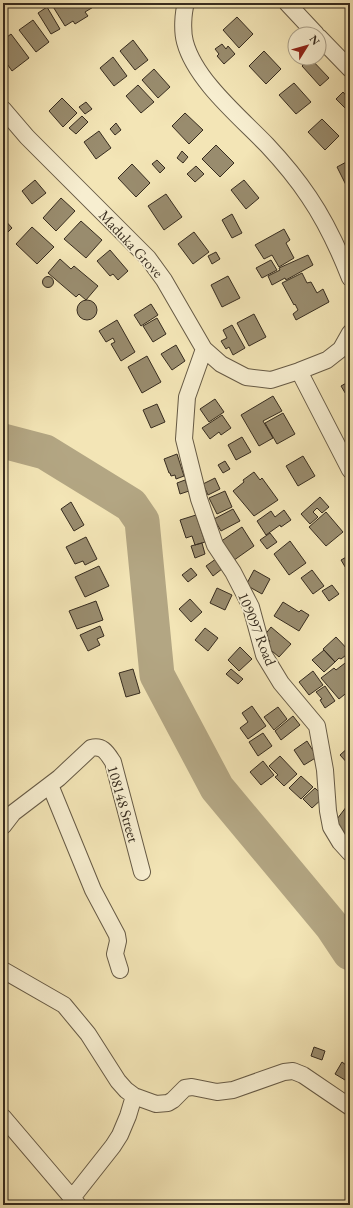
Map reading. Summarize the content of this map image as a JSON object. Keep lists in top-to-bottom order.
{
  "streets": {
    "street": ["Maduka Grove", "109097 Road", "108148 Street"]
  },
  "crossings": [
    ["Maduka Grove", "109097 Road"]
  ],
  "north": "top right"
}
